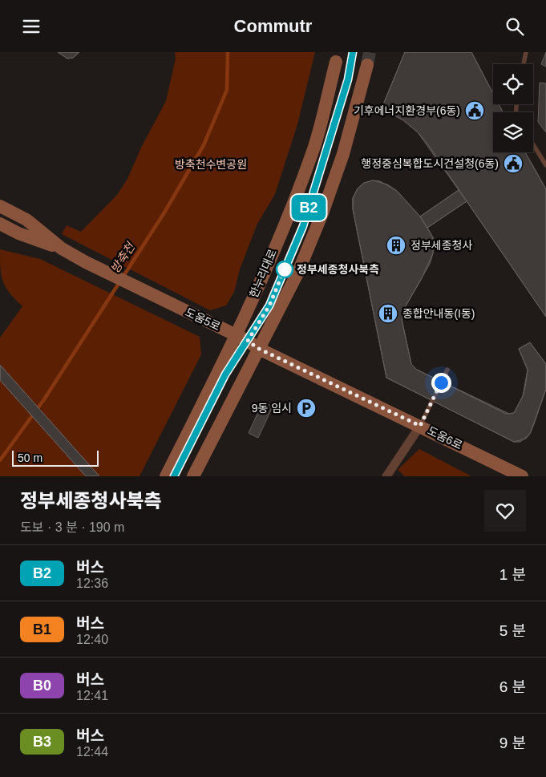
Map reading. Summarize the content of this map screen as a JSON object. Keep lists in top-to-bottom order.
{
  "streets": {
    "street": ["한누리대로", "도움5로", "도움6로"]
  },
  "crossings": [
    ["한누리대로", "도움5로"],
    ["도움5로", "도움6로"]
  ],
  "water": ["방축천"],
  "parks": ["방축천수변공원"],
  "places": {
    "public building": ["기후에너지환경부(6동)", "행정중심복합도시건설청(6동)"],
    "building": ["정부세종청사", "종합안내동(I동)"],
    "other": ["정부세종청사북측"],
    "parking": ["9동 임시"]
  },
  "lines": ["bus line B2"],
  "scale_bar": "50 m",
  "page": {
    "header": "Commutr",
    "on_map": "B2",
    "scale": "50 m",
    "heading": ["정부세종청사북측", "도보 · 3 분 · 190 m"],
    "list": [
      {
        "mark": "B2",
        "name": "버스",
        "note": "12:36",
        "value": "1 분"
      },
      {
        "mark": "B1",
        "name": "버스",
        "note": "12:40",
        "value": "5 분"
      },
      {
        "mark": "B0",
        "name": "버스",
        "note": "12:41",
        "value": "6 분"
      },
      {
        "mark": "B3",
        "name": "버스",
        "note": "12:44",
        "value": "9 분"
      }
    ]
  }
}
